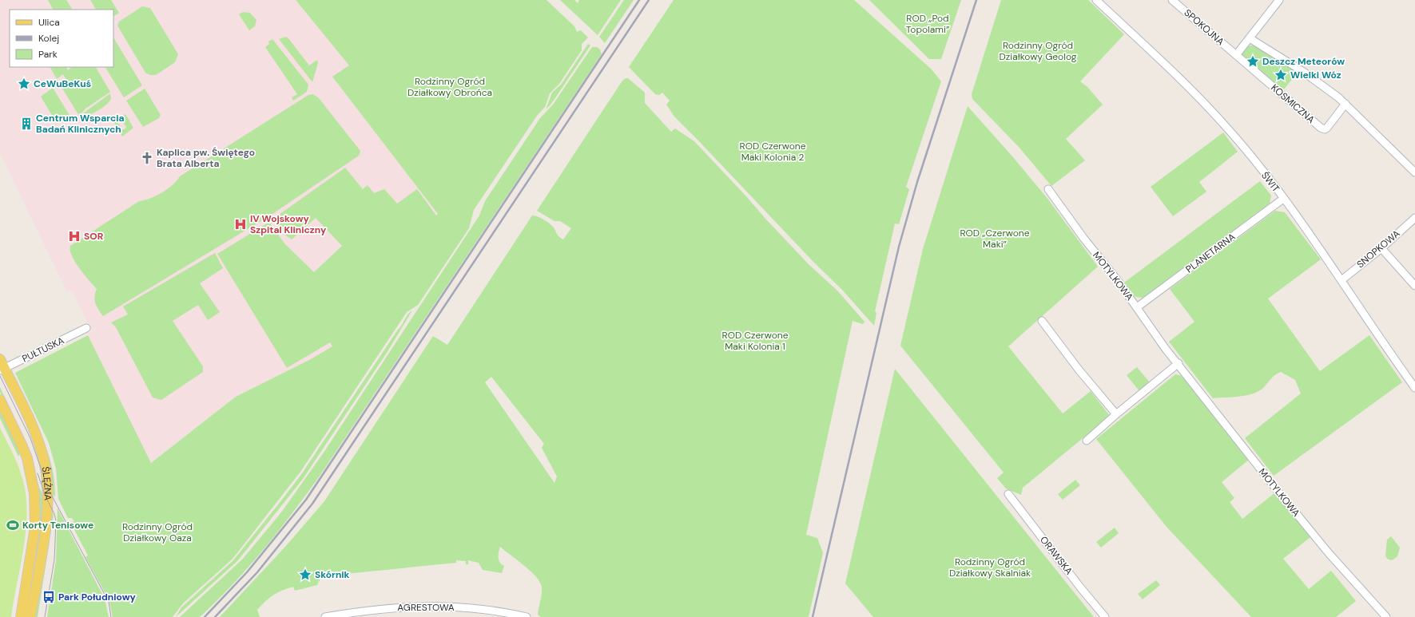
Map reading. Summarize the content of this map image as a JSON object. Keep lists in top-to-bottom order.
{
  "streets": {
    "main road": ["ŚLĘŻNA"],
    "street": [
      "SPOKOJNA",
      "KOSMICZNA",
      "ŚWIT",
      "SNOPKOWA",
      "PLANETARNA",
      "MOTYLKOWA",
      "PUŁTUSKA",
      "ORAWSKA",
      "AGRESTOWA"
    ]
  },
  "crossings": [
    ["SPOKOJNA", "KOSMICZNA"],
    ["ŚWIT", "SNOPKOWA"],
    ["ŚWIT", "PLANETARNA"],
    ["PLANETARNA", "MOTYLKOWA"],
    ["PUŁTUSKA", "ŚLĘŻNA"]
  ],
  "parks": [
    "ROD „Pod Topolami”",
    "Rodzinny Ogród Działkowy Geolog",
    "Rodzinny Ogród Działkowy Obrońca",
    "ROD Czerwone Maki Kolonia 2",
    "ROD „Czerwone Maki”",
    "ROD Czerwone Maki Kolonia 1",
    "Rodzinny Ogród Działkowy Oaza",
    "Rodzinny Ogród Działkowy Skalniak"
  ],
  "places": {
    "place": [
      "Deszcz Meteorów",
      "Wielki Wóz",
      "CeWuBeKuś",
      "Skórnik"
    ],
    "building": ["Centrum Wsparcia Badań Klinicznych"],
    "church": ["Kaplica pw. Świętego Brata Alberta"],
    "hospital": ["IV Wojskowy Szpital Kliniczny", "SOR"],
    "sports": ["Korty Tenisowe"],
    "bus stop": ["Park Południowy"]
  },
  "legend": ["Ulica", "Kolej", "Park"]
}
